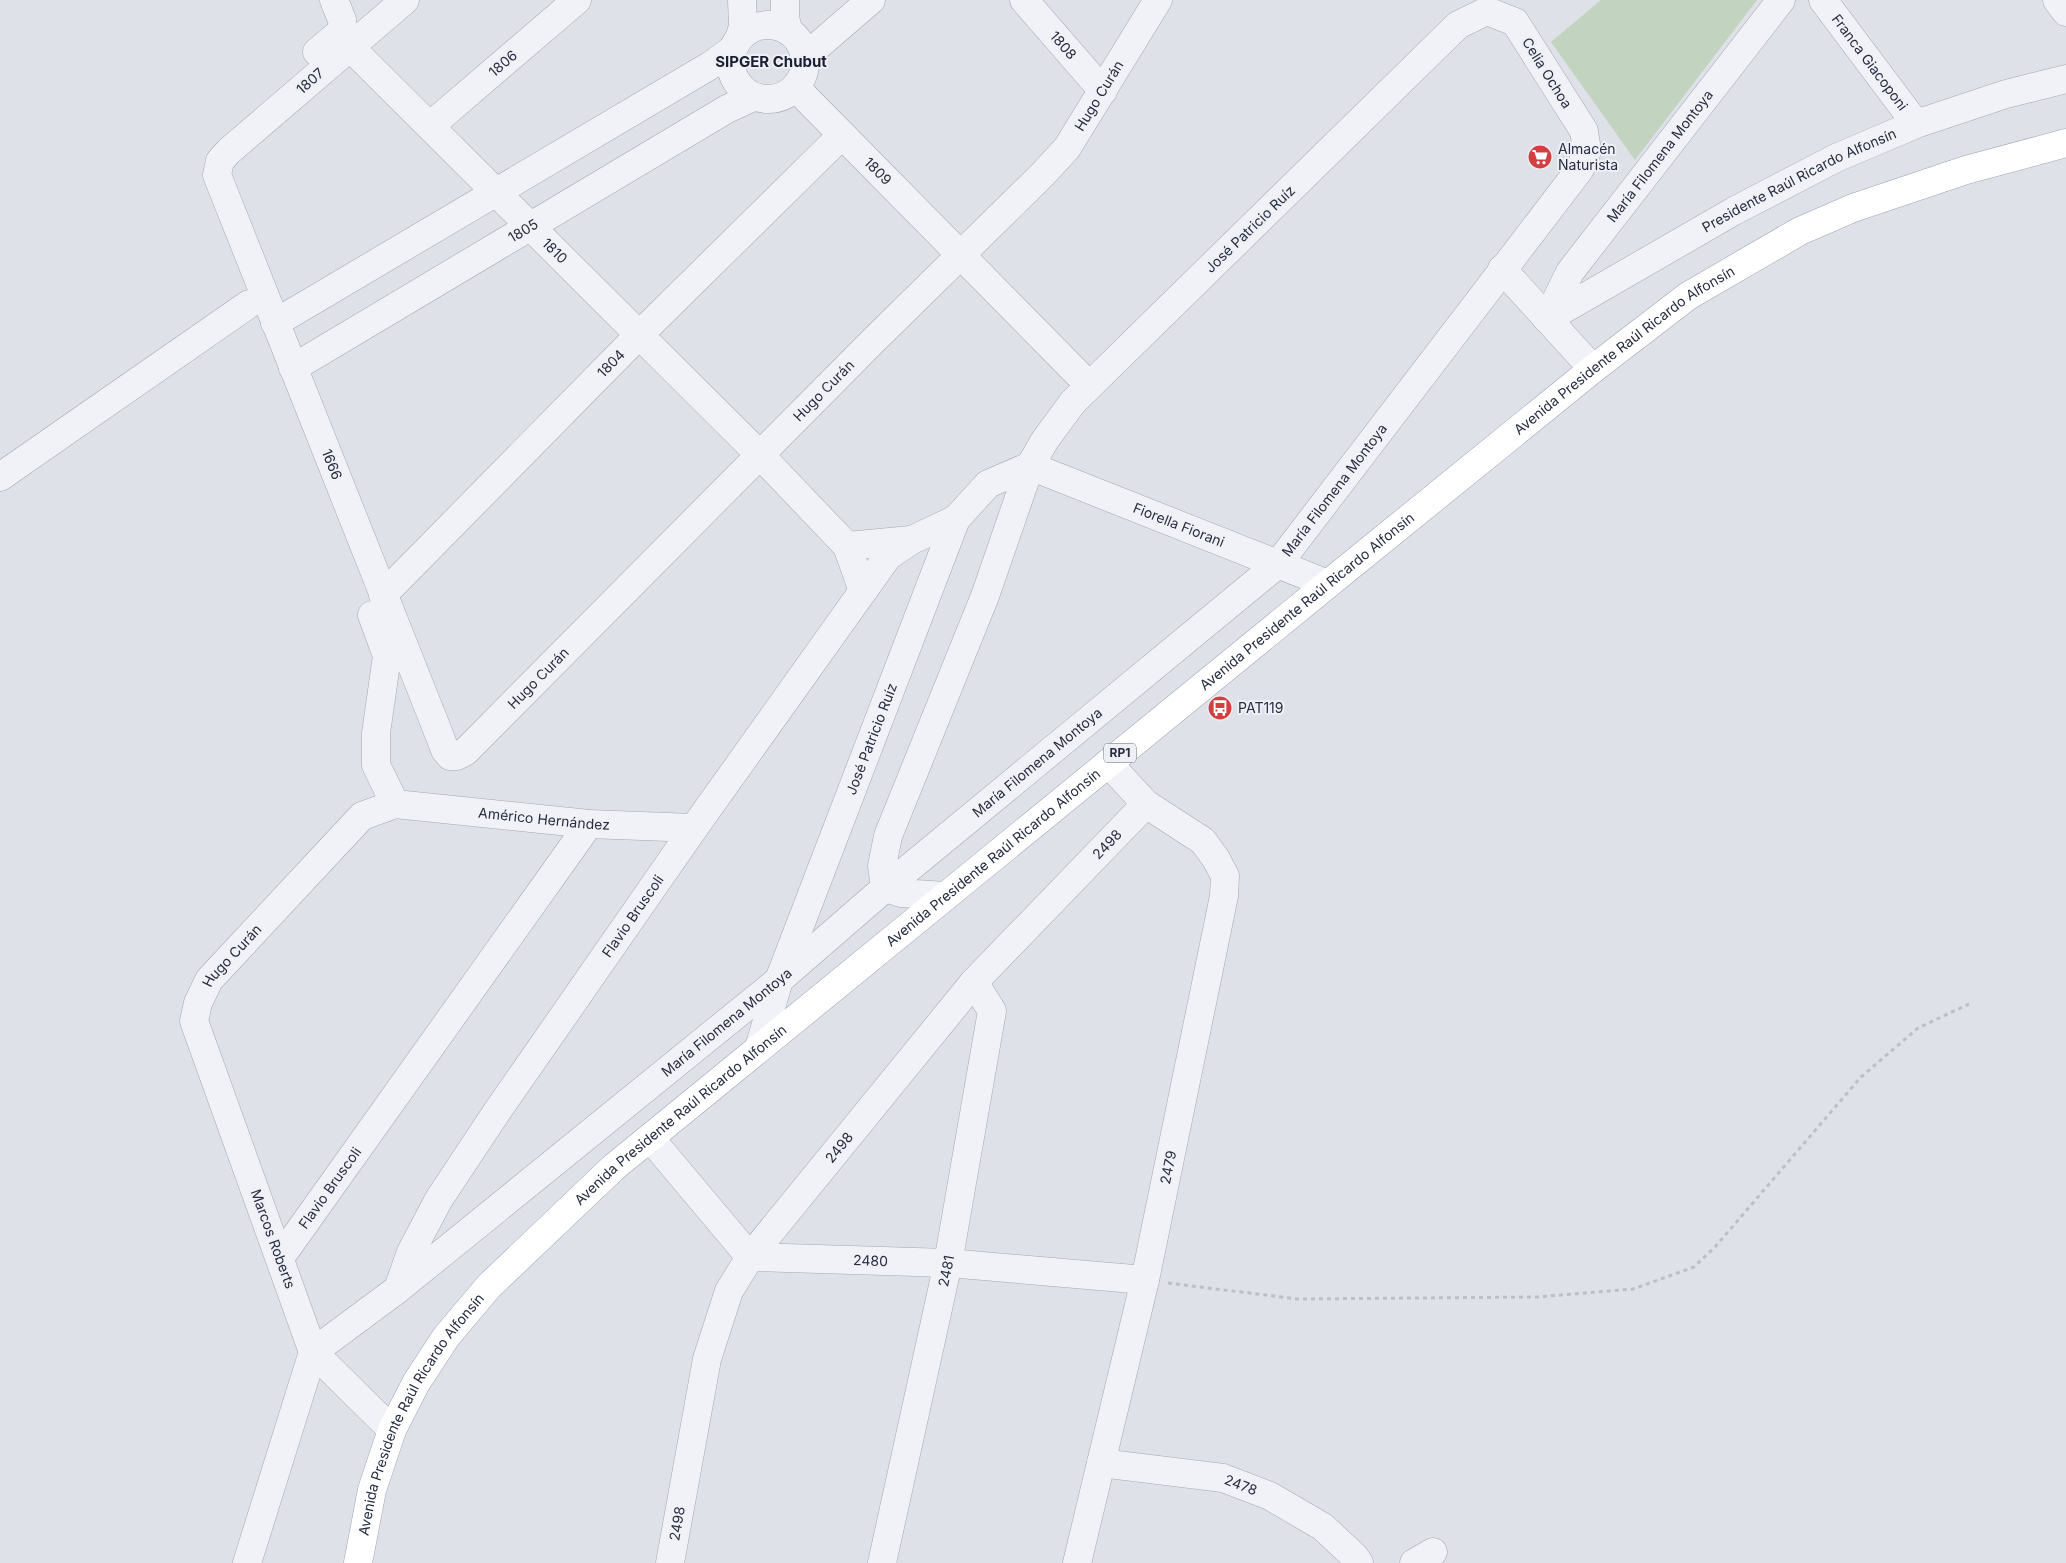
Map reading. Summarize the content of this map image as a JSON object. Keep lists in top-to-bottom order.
{
  "streets": {
    "main road": ["Avenida Presidente Raúl Ricardo Alfonsín", "RP1"],
    "street": [
      "1808",
      "Franca Giacoponi",
      "1806",
      "Celia Ochoa",
      "1807",
      "Hugo Curán",
      "María Filomena Montoya",
      "1809",
      "Presidente Raúl Ricardo Alfonsín",
      "José Patricio Ruíz",
      "1805",
      "1810",
      "1804",
      "1666",
      "Fiorella Fiorani",
      "Américo Hernández",
      "2498",
      "Flavio Bruscoli",
      "2479",
      "Marcos Roberts",
      "2480",
      "2481",
      "2478"
    ]
  },
  "crossings": [
    ["1808", "Hugo Curán"],
    ["Franca Giacoponi", "Presidente Raúl Ricardo Alfonsín"],
    ["1806", "1810"],
    ["Celia Ochoa", "María Filomena Montoya"],
    ["Celia Ochoa", "José Patricio Ruíz"],
    ["1807", "1810"],
    ["1807", "1666"],
    ["Hugo Curán", "1809"],
    ["Hugo Curán", "1810"],
    ["Hugo Curán", "1666"],
    ["Hugo Curán", "Américo Hernández"],
    ["Hugo Curán", "Marcos Roberts"],
    ["María Filomena Montoya", "Presidente Raúl Ricardo Alfonsín"],
    ["María Filomena Montoya", "José Patricio Ruíz"],
    ["María Filomena Montoya", "Fiorella Fiorani"],
    ["María Filomena Montoya", "Flavio Bruscoli"],
    ["María Filomena Montoya", "Marcos Roberts"],
    ["1809", "1805"],
    ["1809", "1804"],
    ["José Patricio Ruíz", "Avenida Presidente Raúl Ricardo Alfonsín"],
    ["José Patricio Ruíz", "Fiorella Fiorani"],
    ["1805", "1810"],
    ["1805", "1666"],
    ["1810", "1804"],
    ["Avenida Presidente Raúl Ricardo Alfonsín", "Fiorella Fiorani"],
    ["Avenida Presidente Raúl Ricardo Alfonsín", "2479"],
    ["Avenida Presidente Raúl Ricardo Alfonsín", "Marcos Roberts"],
    ["1804", "1666"],
    ["Américo Hernández", "Flavio Bruscoli"],
    ["2498", "2479"],
    ["2498", "2480"],
    ["2498", "2481"],
    ["Flavio Bruscoli", "Marcos Roberts"],
    ["2479", "2480"],
    ["2479", "2478"],
    ["2480", "2481"]
  ],
  "districts": ["SIPGER Chubut"],
  "places": {
    "supermarket": ["Almacén Naturista"],
    "bus stop": ["PAT119"]
  }
}
